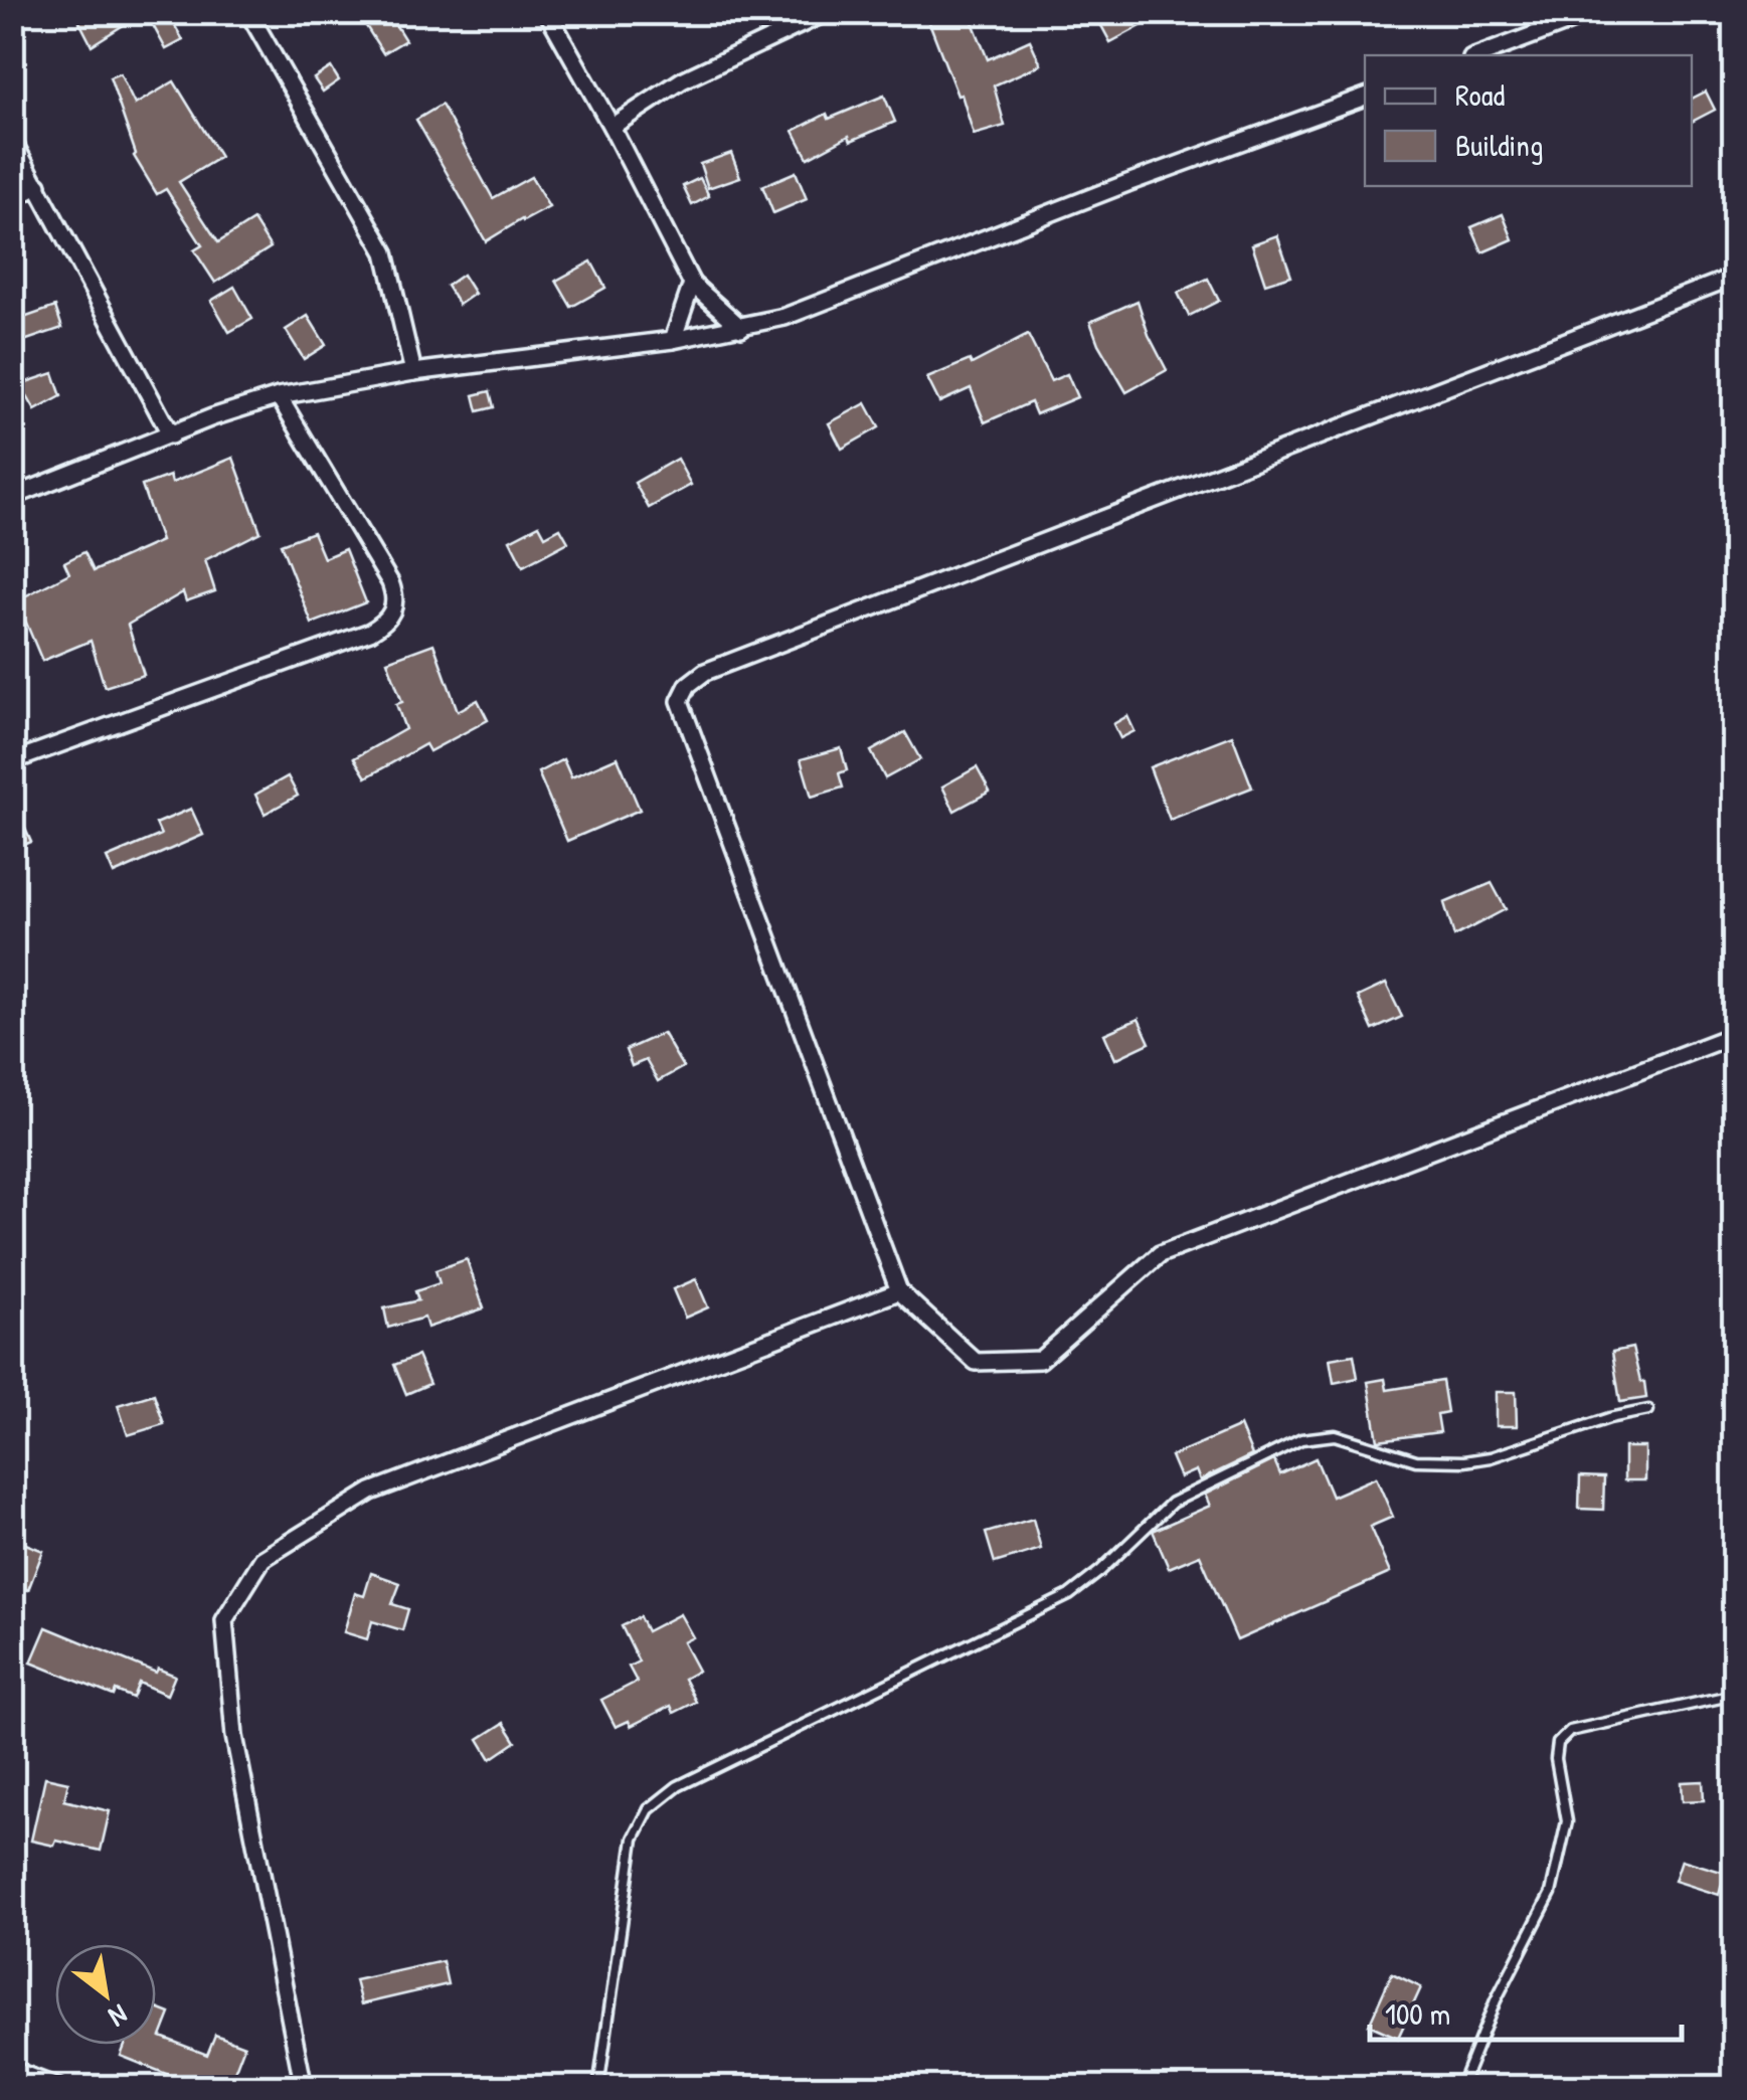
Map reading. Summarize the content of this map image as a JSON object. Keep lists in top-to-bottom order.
{
  "legend": ["Road", "Building"],
  "scale_bar": "100 m",
  "north": "bottom right"
}
